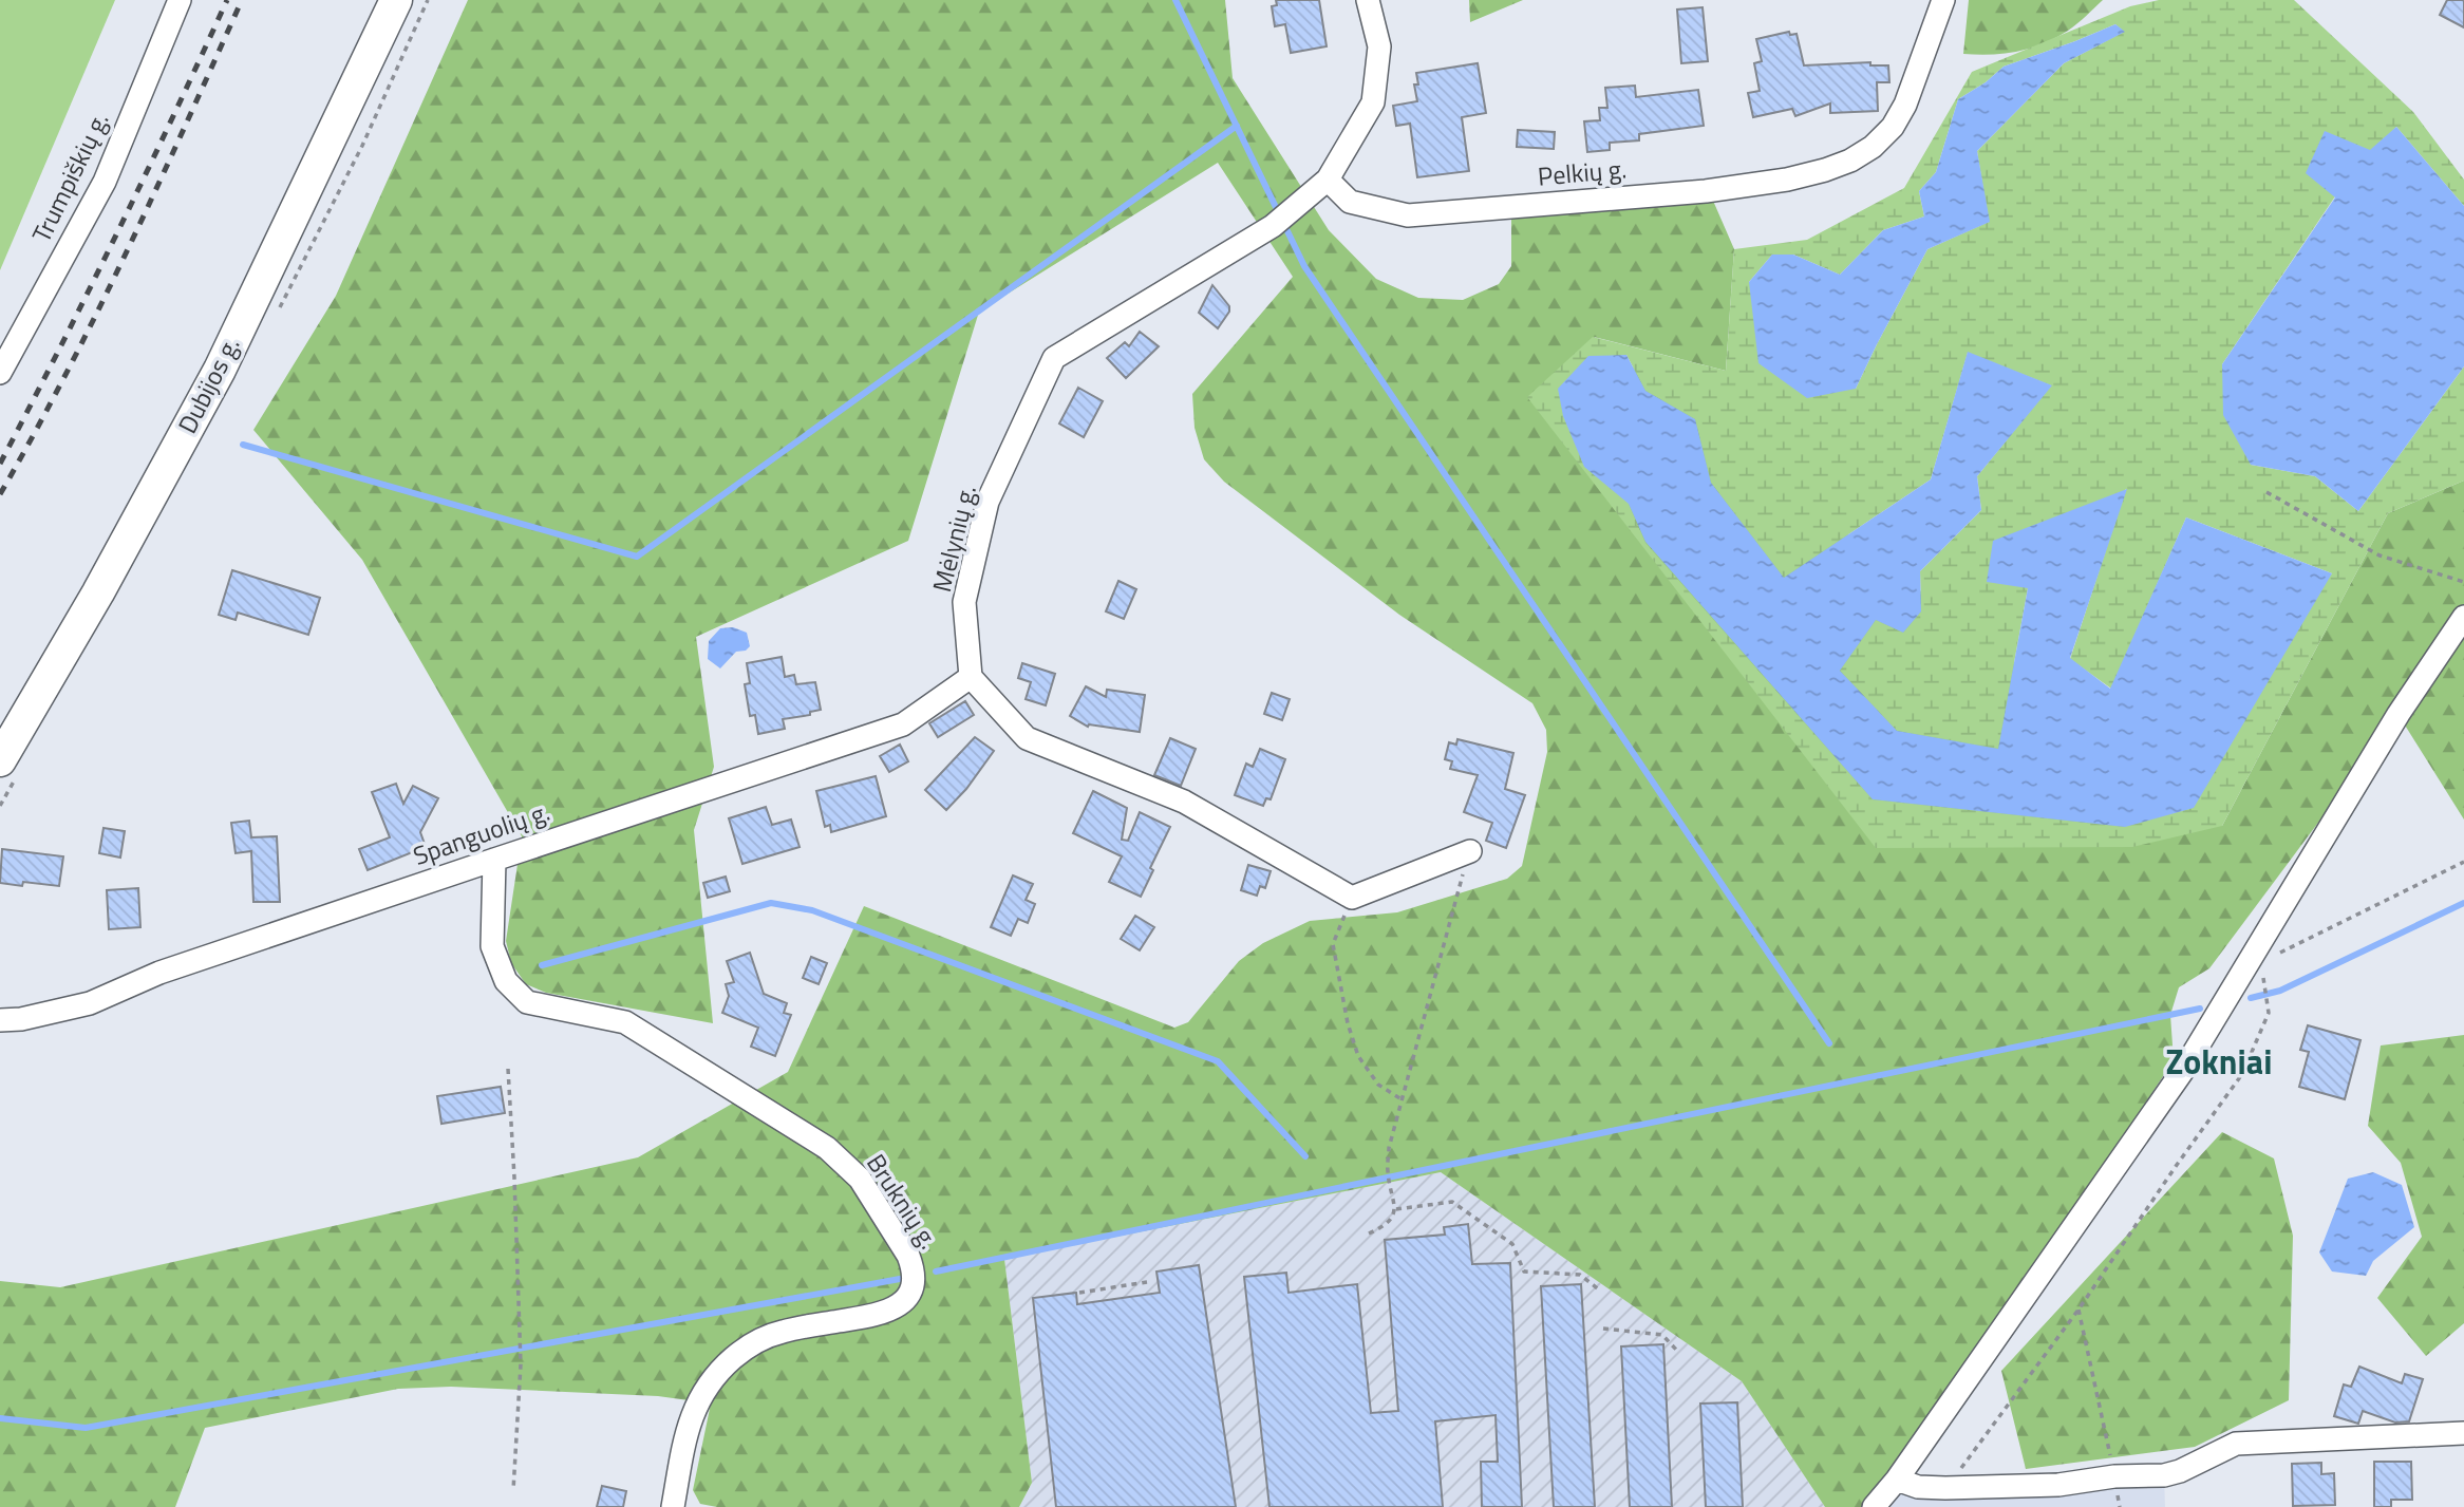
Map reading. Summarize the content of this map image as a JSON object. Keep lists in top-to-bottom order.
{
  "streets": {
    "main road": ["Dubijos g."],
    "street": [
      "Pelkių g.",
      "Trumpiškių g.",
      "Mėlynių g.",
      "Spanguolių g.",
      "Bruknių g."
    ]
  },
  "crossings": [
    ["Pelkių g.", "Mėlynių g."],
    ["Mėlynių g.", "Spanguolių g."],
    ["Spanguolių g.", "Bruknių g."]
  ],
  "districts": ["Zokniai"]
}
